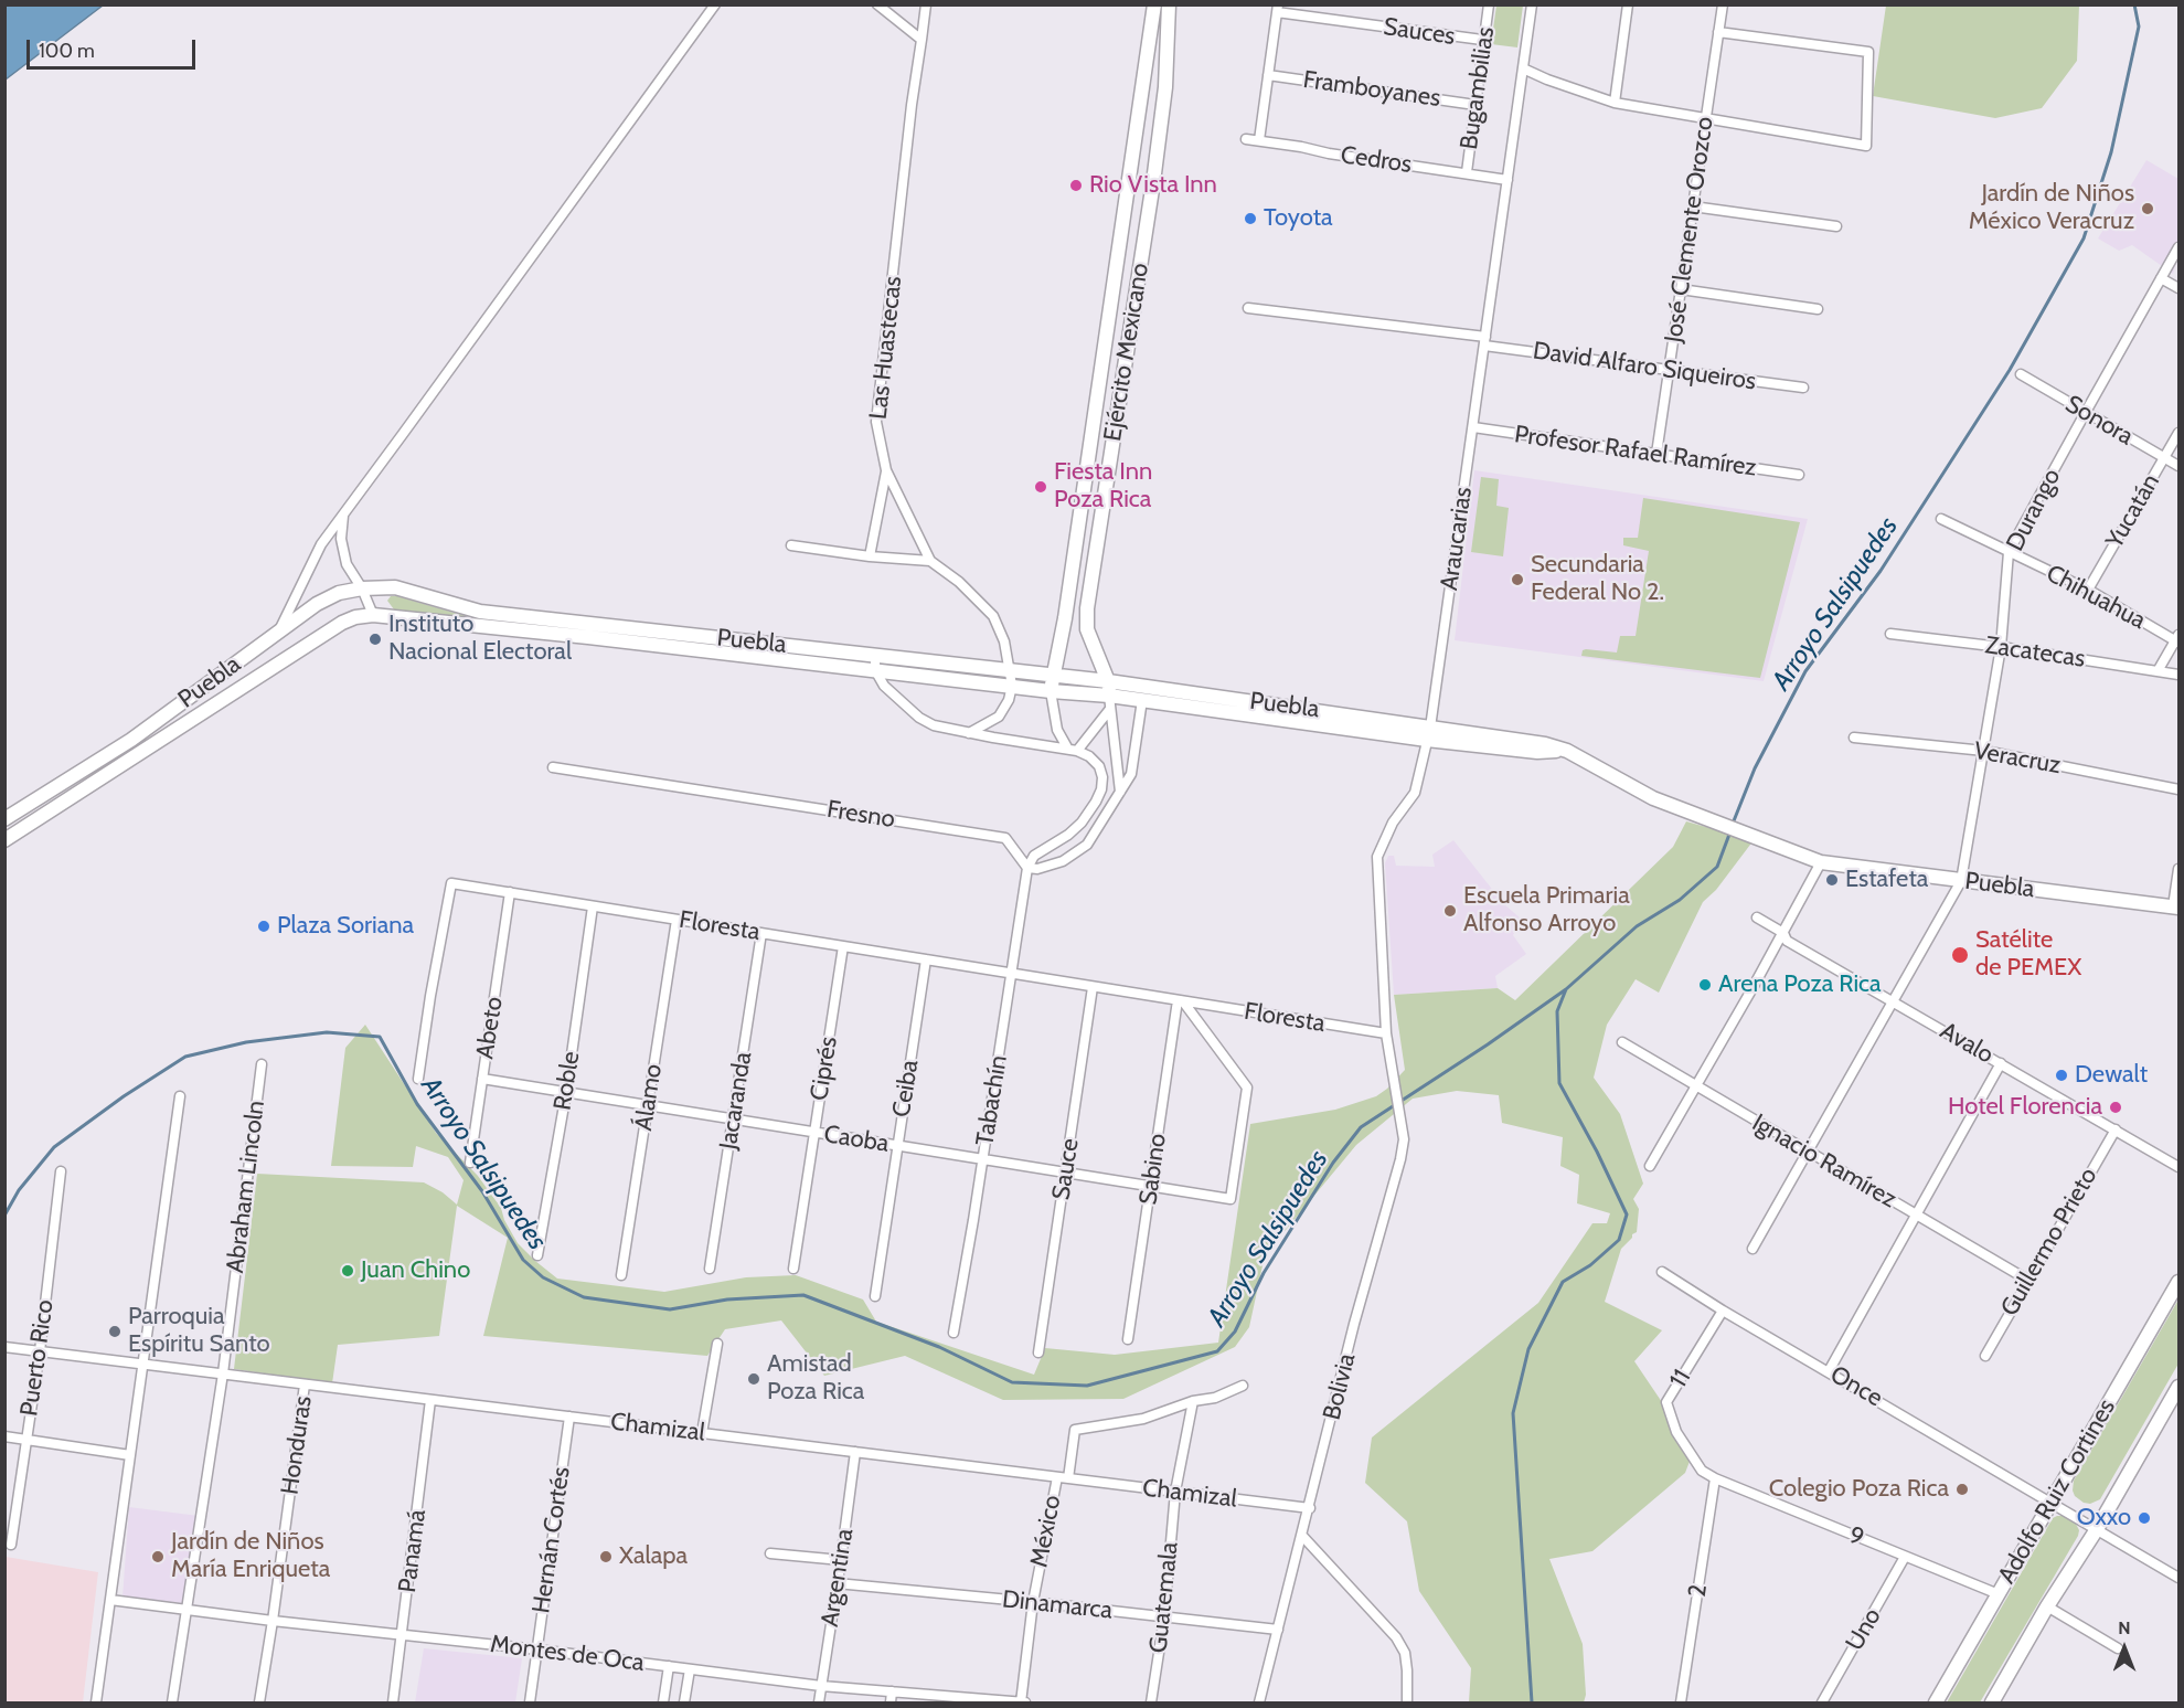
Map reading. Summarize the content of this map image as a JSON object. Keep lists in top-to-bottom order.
{
  "streets": {
    "main road": ["Ejército Mexicano", "Puebla", "Adolfo Ruiz Cortines"],
    "street": [
      "Sauces",
      "Bugambilias",
      "Framboyanes",
      "Cedros",
      "José Clemente Orozco",
      "Las Huastecas",
      "David Alfaro Siqueiros",
      "Sonora",
      "Profesor Rafael Ramírez",
      "Durango",
      "Yucatán",
      "Araucarias",
      "Chihuahua",
      "Zacatecas",
      "Veracruz",
      "Fresno",
      "Floresta",
      "Abeto",
      "Avalo",
      "Ciprés",
      "Roble",
      "Ceiba",
      "Álamo",
      "Jacaranda",
      "Tabachín",
      "Caoba",
      "Ignacio Ramírez",
      "Sauce",
      "Sabino",
      "Abraham Lincoln",
      "Guillermo Prieto",
      "Puerto Rico",
      "11",
      "Bolivia",
      "Once",
      "Chamizal",
      "Honduras",
      "México",
      "9",
      "Hernán Cortés",
      "Panamá",
      "Argentina",
      "2",
      "Guatemala",
      "Dinamarca",
      "Uno",
      "Montes de Oca"
    ]
  },
  "crossings": [
    ["Sauces", "Bugambilias"],
    ["Bugambilias", "Framboyanes"],
    ["Bugambilias", "Cedros"],
    ["Cedros", "Araucarias"],
    ["José Clemente Orozco", "David Alfaro Siqueiros"],
    ["José Clemente Orozco", "Profesor Rafael Ramírez"],
    ["Las Huastecas", "Puebla"],
    ["Ejército Mexicano", "Puebla"],
    ["David Alfaro Siqueiros", "Araucarias"],
    ["Sonora", "Durango"],
    ["Sonora", "Yucatán"],
    ["Profesor Rafael Ramírez", "Araucarias"],
    ["Durango", "Chihuahua"],
    ["Durango", "Puebla"],
    ["Durango", "Zacatecas"],
    ["Durango", "Veracruz"],
    ["Durango", "Avalo"],
    ["Durango", "Ignacio Ramírez"],
    ["Yucatán", "Chihuahua"],
    ["Araucarias", "Puebla"],
    ["Araucarias", "Floresta"],
    ["Araucarias", "Bolivia"],
    ["Fresno", "Tabachín"],
    ["Floresta", "Abeto"],
    ["Floresta", "Ciprés"],
    ["Floresta", "Roble"],
    ["Floresta", "Ceiba"],
    ["Floresta", "Álamo"],
    ["Floresta", "Jacaranda"],
    ["Floresta", "Tabachín"],
    ["Floresta", "Caoba"],
    ["Floresta", "Sauce"],
    ["Floresta", "Sabino"],
    ["Floresta", "Bolivia"],
    ["Abeto", "Caoba"],
    ["Avalo", "Guillermo Prieto"],
    ["Ciprés", "Caoba"],
    ["Roble", "Caoba"],
    ["Ceiba", "Caoba"],
    ["Álamo", "Caoba"],
    ["Jacaranda", "Caoba"],
    ["Tabachín", "Caoba"],
    ["Caoba", "Sauce"],
    ["Caoba", "Sabino"],
    ["Ignacio Ramírez", "Guillermo Prieto"],
    ["Abraham Lincoln", "Chamizal"],
    ["Abraham Lincoln", "Montes de Oca"],
    ["Puerto Rico", "Chamizal"],
    ["11", "Once"],
    ["11", "9"],
    ["11", "2"],
    ["Bolivia", "Chamizal"],
    ["Bolivia", "Dinamarca"],
    ["Once", "Adolfo Ruiz Cortines"],
    ["Chamizal", "Honduras"],
    ["Chamizal", "México"],
    ["Chamizal", "Hernán Cortés"],
    ["Chamizal", "Panamá"],
    ["Chamizal", "Argentina"],
    ["Chamizal", "Guatemala"],
    ["Honduras", "Montes de Oca"],
    ["Adolfo Ruiz Cortines", "9"],
    ["México", "Dinamarca"],
    ["México", "Montes de Oca"],
    ["9", "2"],
    ["9", "Uno"],
    ["Hernán Cortés", "Montes de Oca"],
    ["Panamá", "Montes de Oca"],
    ["Argentina", "Dinamarca"],
    ["Argentina", "Montes de Oca"],
    ["Guatemala", "Dinamarca"]
  ],
  "water": ["Arroyo Salsipuedes"],
  "places": [
    "Rio Vista Inn",
    "Jardín de Niños México Veracruz",
    "Toyota",
    "Fiesta Inn Poza Rica",
    "Secundaria Federal No 2.",
    "Instituto Nacional Electoral",
    "Estafeta",
    "Escuela Primaria Alfonso Arroyo",
    "Plaza Soriana",
    "Satélite de PEMEX",
    "Arena Poza Rica",
    "Dewalt",
    "Hotel Florencia",
    "Juan Chino",
    "Parroquia Espíritu Santo",
    "Amistad Poza Rica",
    "Colegio Poza Rica",
    "Oxxo",
    "Jardín de Niños María Enriqueta",
    "Xalapa"
  ],
  "scale_bar": "100 m",
  "north": "top"
}
